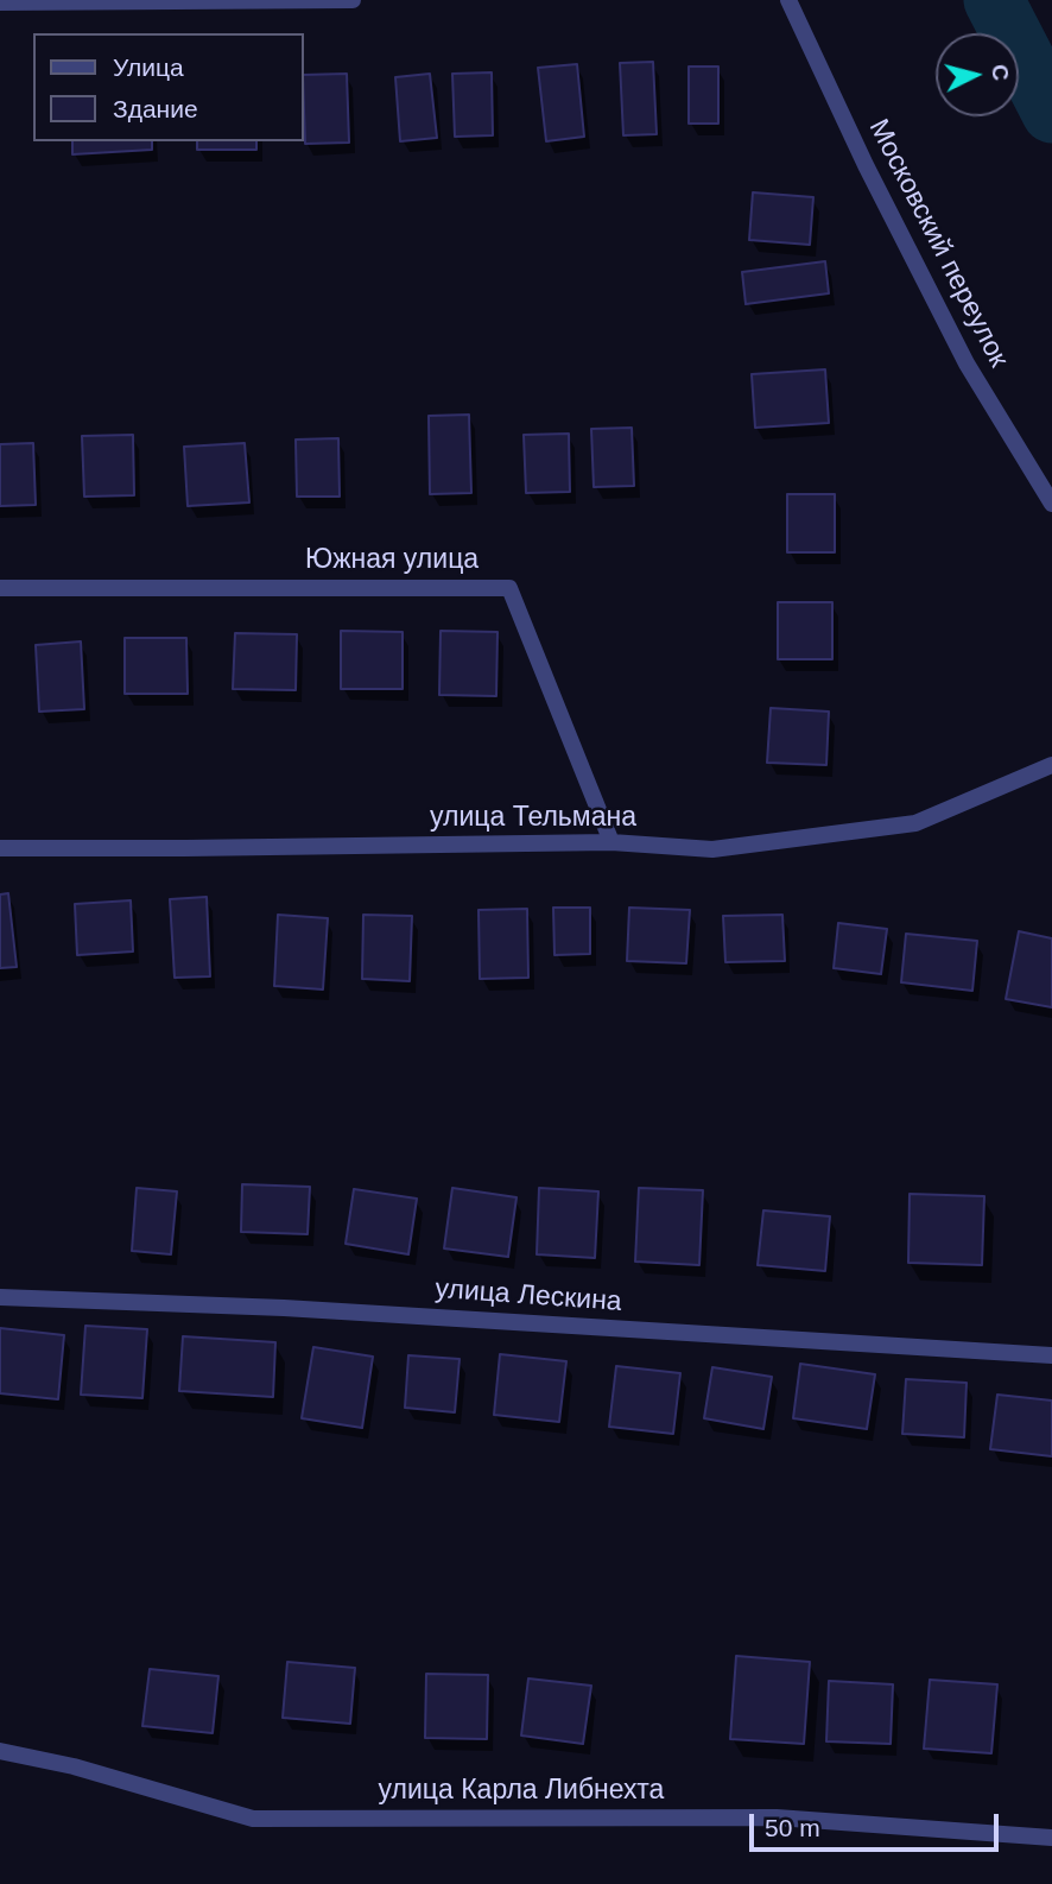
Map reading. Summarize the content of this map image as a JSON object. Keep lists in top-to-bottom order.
{
  "streets": {
    "street": [
      "Московский переулок",
      "Южная улица",
      "улица Тельмана",
      "улица Лескина",
      "улица Карла Либнехта"
    ]
  },
  "crossings": [
    ["Южная улица", "улица Тельмана"]
  ],
  "legend": ["Улица", "Здание"],
  "scale_bar": "50 m",
  "north": "right"
}
